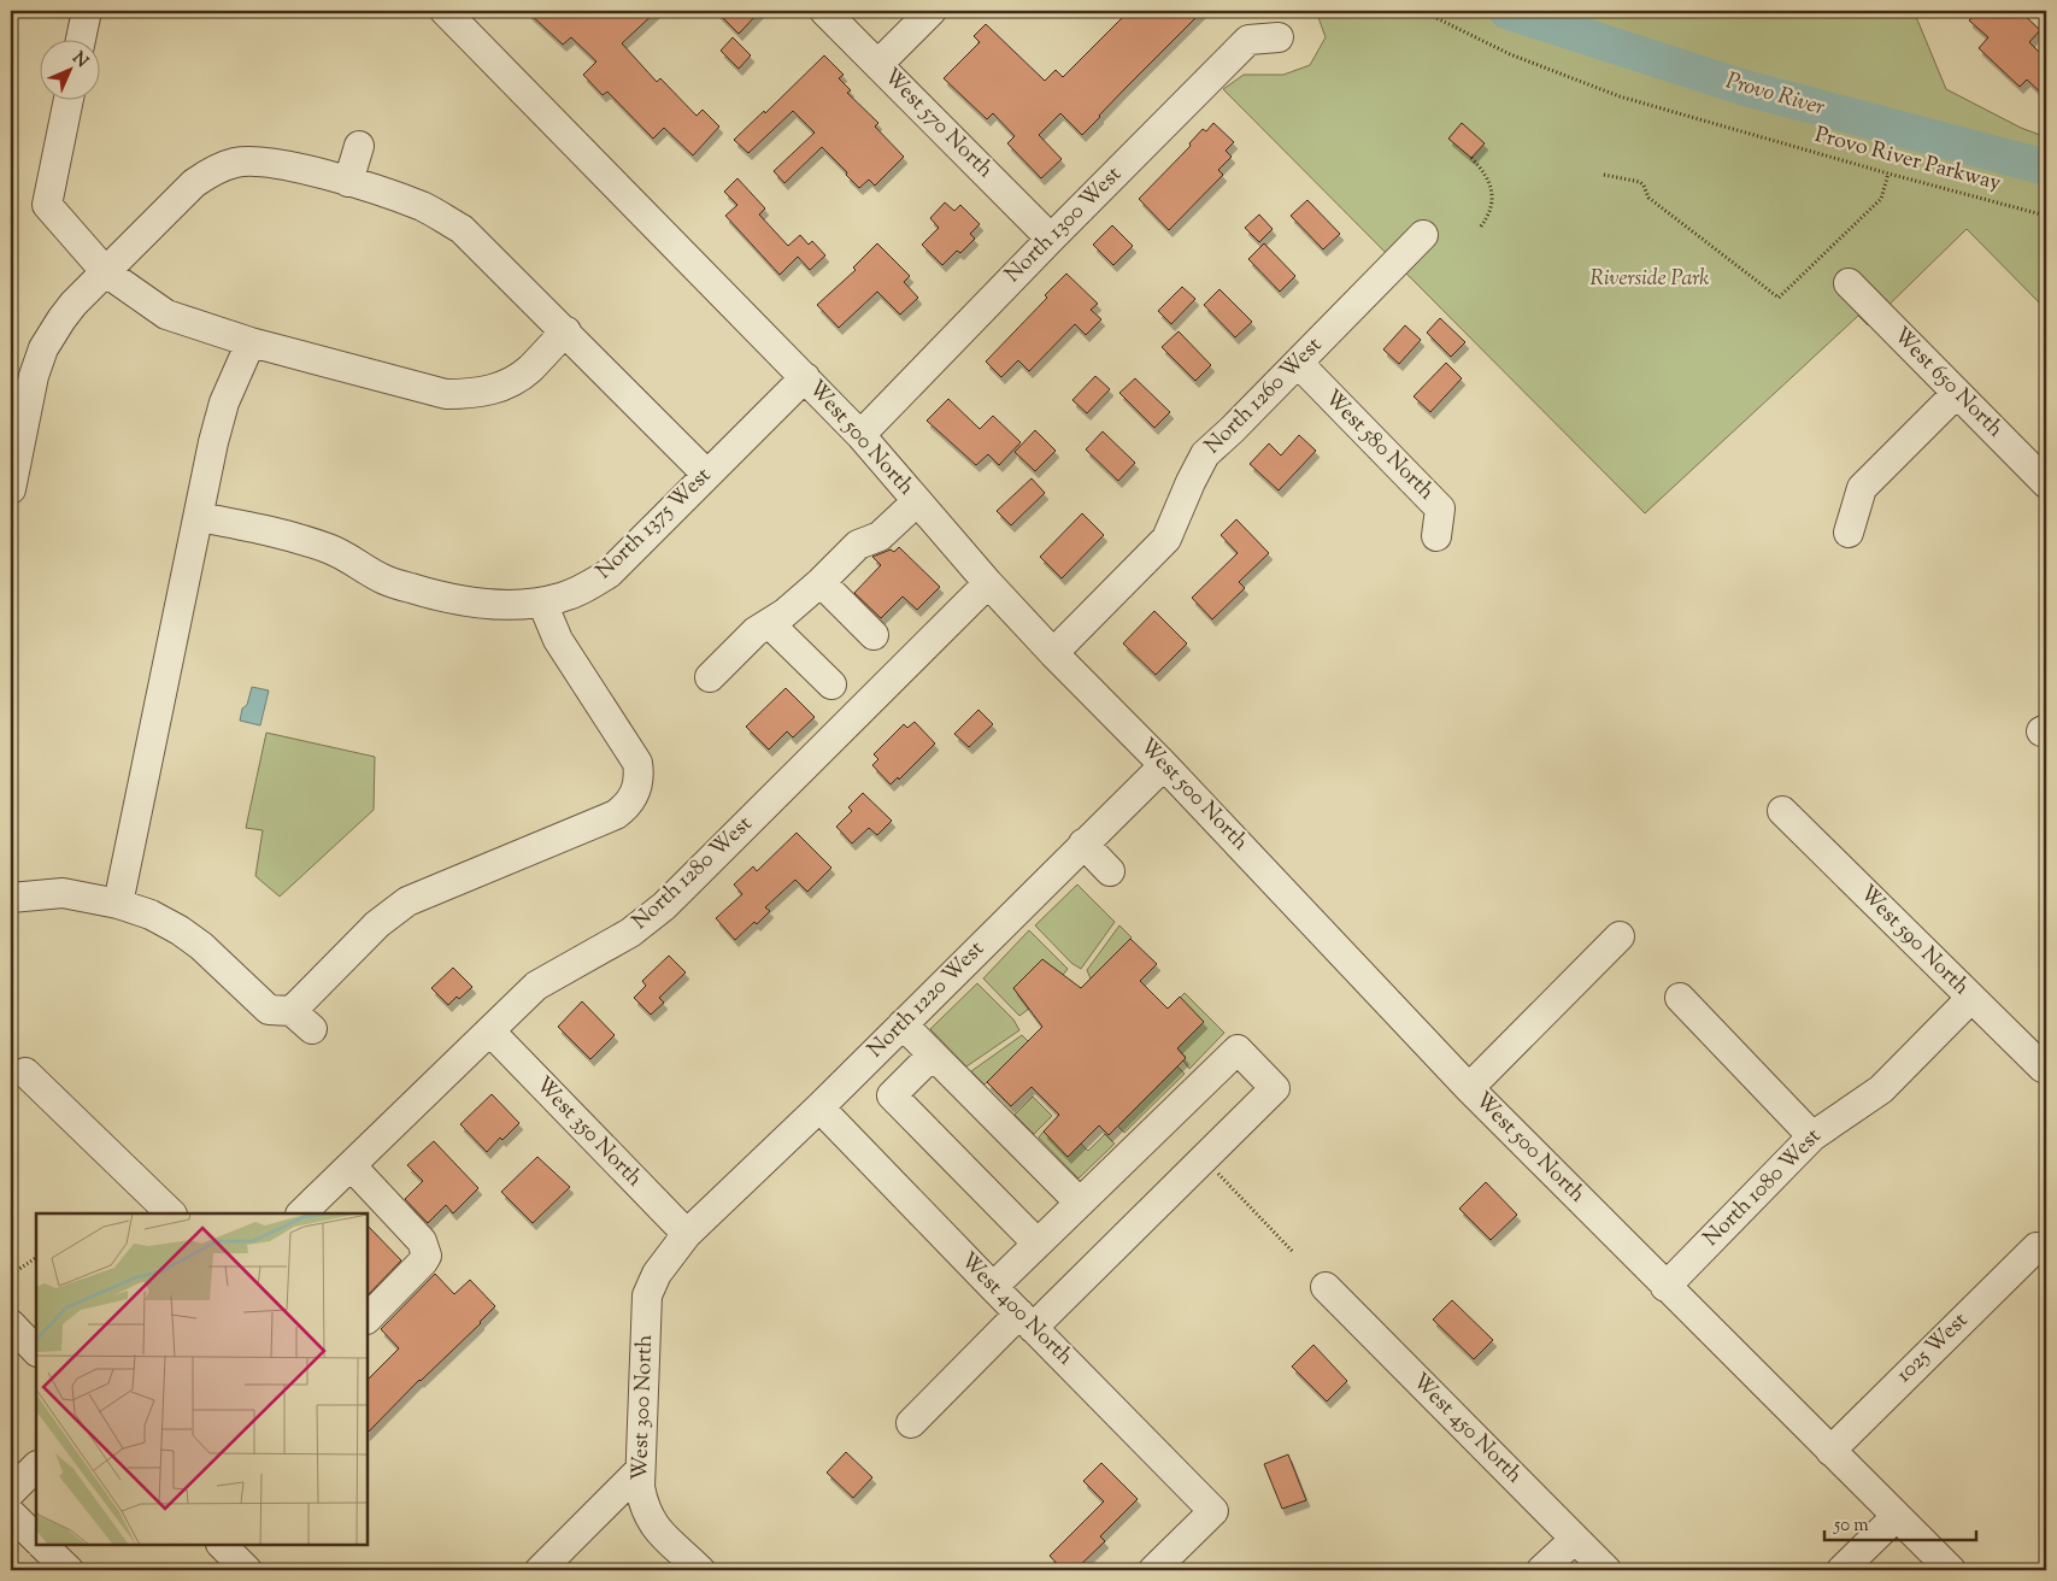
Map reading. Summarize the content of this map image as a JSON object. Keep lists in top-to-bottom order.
{
  "streets": {
    "street": [
      "West 570 North",
      "North 1300 West",
      "West 650 North",
      "North 1260 West",
      "West 500 North",
      "West 580 North",
      "North 1375 West",
      "North 1280 West",
      "West 590 North",
      "North 1220 West",
      "West 350 North",
      "North 1080 West",
      "West 400 North",
      "1025 West",
      "West 300 North",
      "West 450 North"
    ],
    "path": ["Provo River Parkway"]
  },
  "crossings": [
    ["West 570 North", "North 1300 West"],
    ["North 1300 West", "West 500 North"],
    ["North 1260 West", "West 500 North"],
    ["North 1260 West", "West 580 North"],
    ["West 500 North", "North 1375 West"],
    ["West 500 North", "North 1280 West"],
    ["West 500 North", "North 1220 West"],
    ["West 500 North", "North 1080 West"],
    ["West 500 North", "1025 West"],
    ["North 1280 West", "West 350 North"],
    ["West 590 North", "North 1080 West"],
    ["North 1220 West", "West 350 North"],
    ["North 1220 West", "West 400 North"],
    ["North 1220 West", "West 300 North"],
    ["West 350 North", "West 300 North"]
  ],
  "water": ["Provo River"],
  "parks": ["Riverside Park"],
  "scale_bar": "50 m",
  "north": "top right"
}
